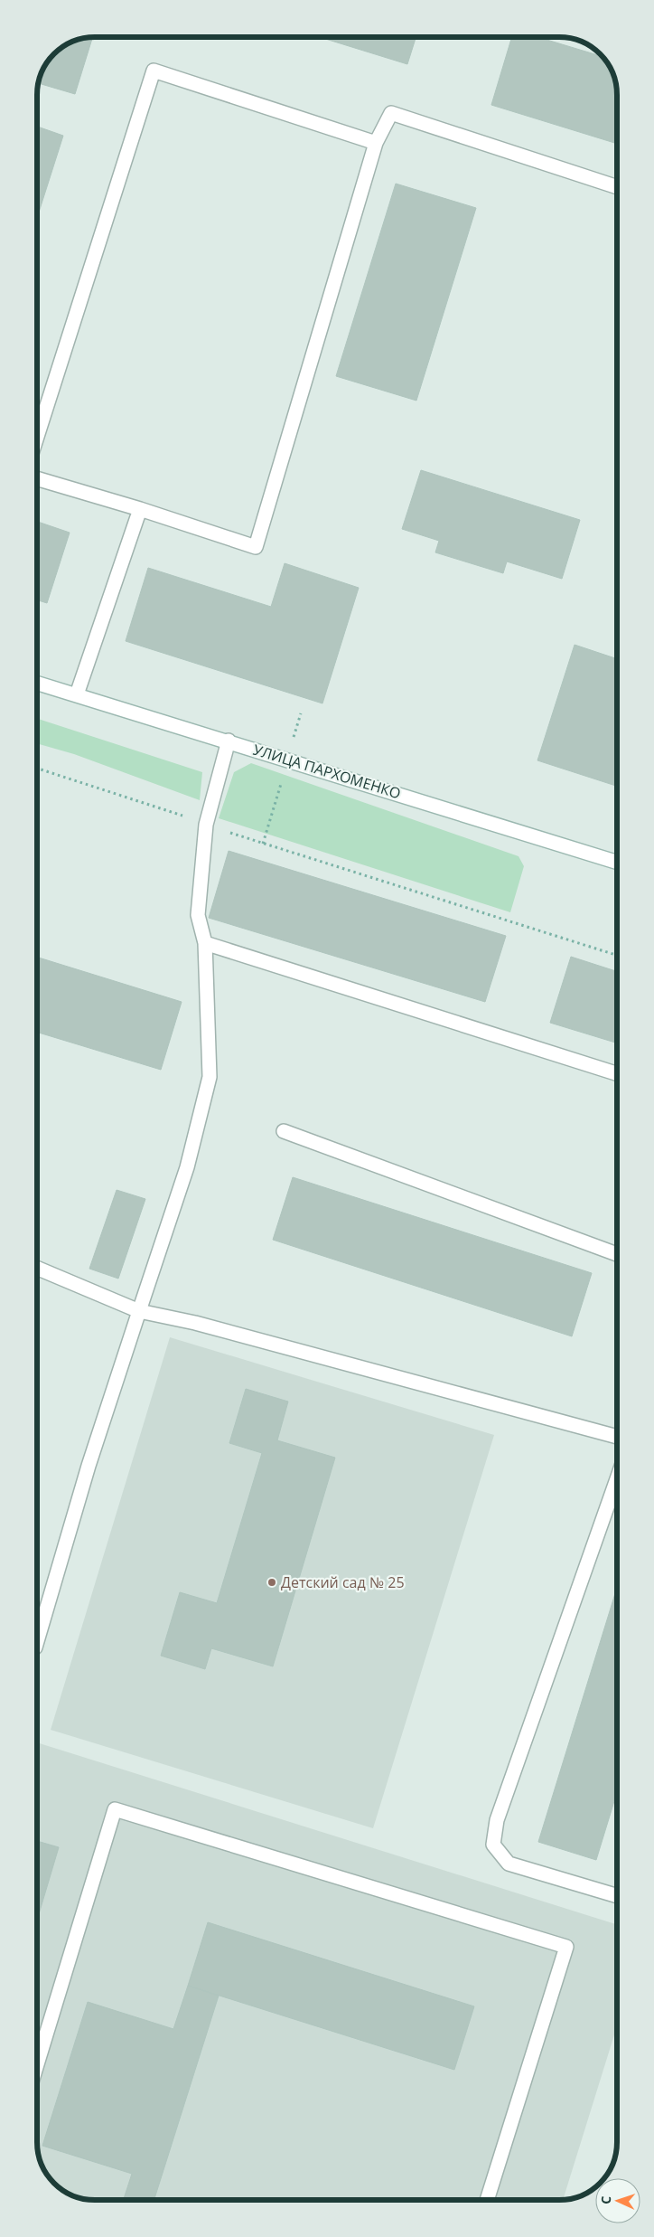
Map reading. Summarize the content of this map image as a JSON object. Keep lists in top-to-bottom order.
{
  "streets": {
    "street": ["УЛИЦА ПАРХОМЕНКО"]
  },
  "places": ["Детский сад № 25"],
  "north": "left"
}
